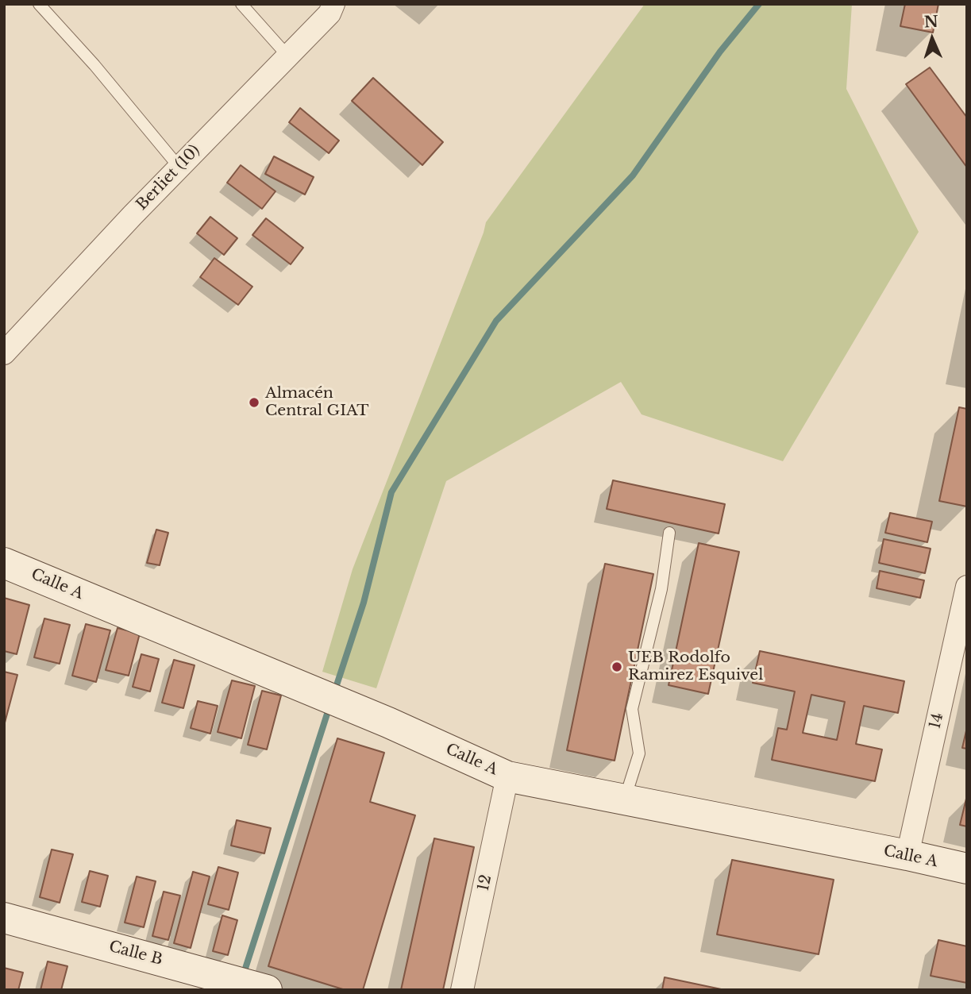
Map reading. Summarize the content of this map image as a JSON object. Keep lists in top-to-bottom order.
{
  "streets": {
    "street": [
      "Berliet (10)",
      "Calle A",
      "14",
      "12",
      "Calle B"
    ]
  },
  "crossings": [
    ["Calle A", "14"],
    ["Calle A", "12"]
  ],
  "places": ["Almacén Central GIAT", "UEB Rodolfo Ramirez Esquivel"],
  "north": "top"
}
